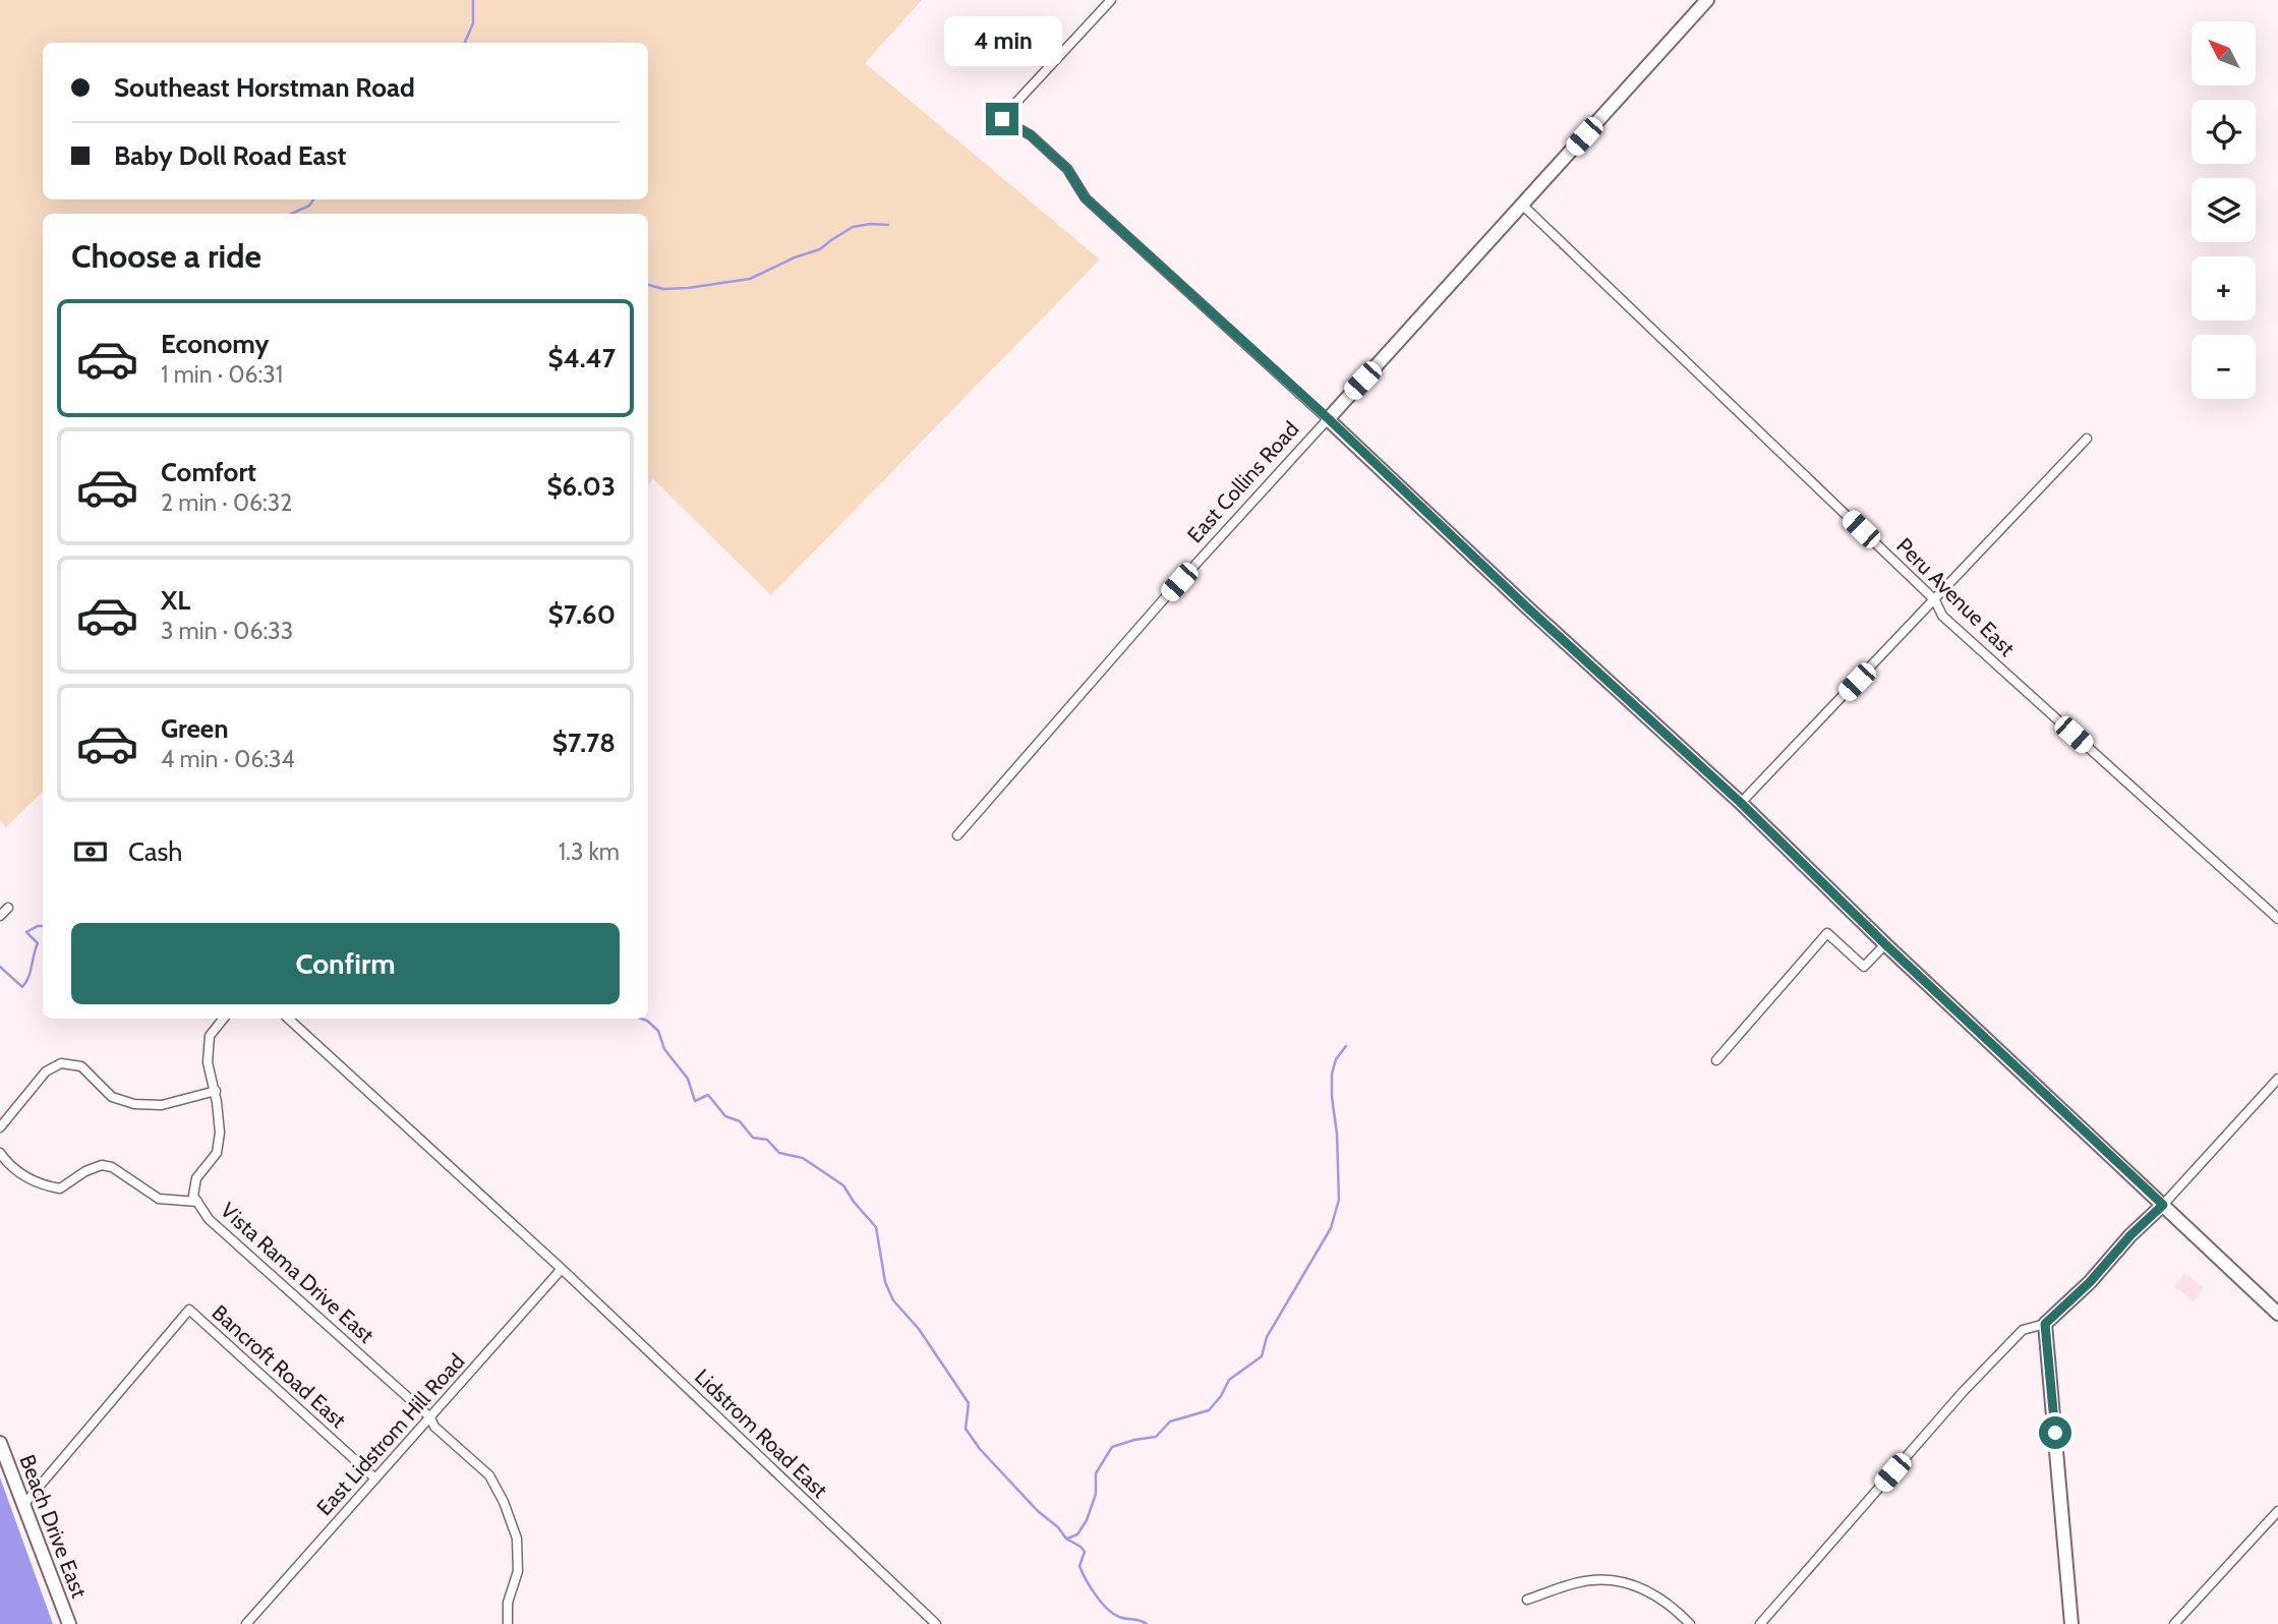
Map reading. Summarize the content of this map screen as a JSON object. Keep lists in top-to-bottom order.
{
  "streets": {
    "street": [
      "East Collins Road",
      "Peru Avenue East",
      "Vista Rama Drive East",
      "Bancroft Road East",
      "Lidstrom Road East",
      "East Lidstrom Hill Road",
      "Beach Drive East"
    ]
  },
  "crossings": [
    ["East Collins Road", "Peru Avenue East"],
    ["Vista Rama Drive East", "East Lidstrom Hill Road"],
    ["Bancroft Road East", "East Lidstrom Hill Road"],
    ["Bancroft Road East", "Beach Drive East"],
    ["Lidstrom Road East", "East Lidstrom Hill Road"]
  ],
  "north": "top left",
  "page": {
    "bubble": "4 min",
    "map_buttons": ["+", "−"],
    "banner": ["Southeast Horstman Road", "Baby Doll Road East"],
    "heading": "Choose a ride",
    "list": [
      {
        "name": "Economy",
        "note": "1 min · 06:31",
        "value": "$4.47"
      },
      {
        "name": "Comfort",
        "note": "2 min · 06:32",
        "value": "$6.03"
      },
      {
        "name": "XL",
        "note": "3 min · 06:33",
        "value": "$7.60"
      },
      {
        "name": "Green",
        "note": "4 min · 06:34",
        "value": "$7.78"
      }
    ],
    "pay": ["Cash", "1.3 km"],
    "buttons": "Confirm"
  }
}
